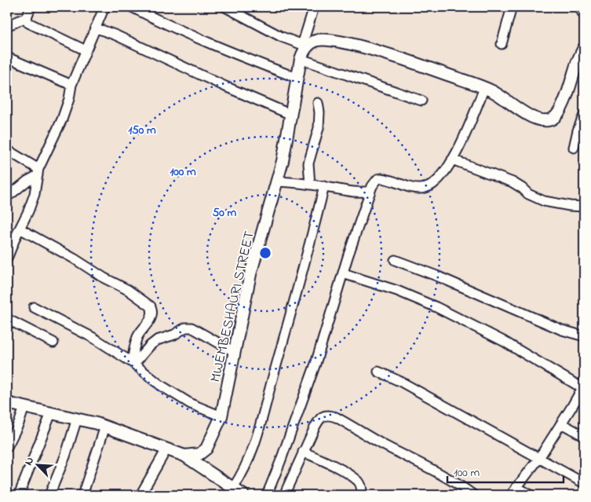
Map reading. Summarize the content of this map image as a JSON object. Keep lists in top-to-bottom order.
{
  "streets": {
    "street": ["MWEMBESHAURI STREET"]
  },
  "scale_bar": "100 m",
  "north": "top left",
  "rings": ["150 m", "100 m", "50 m"]
}
